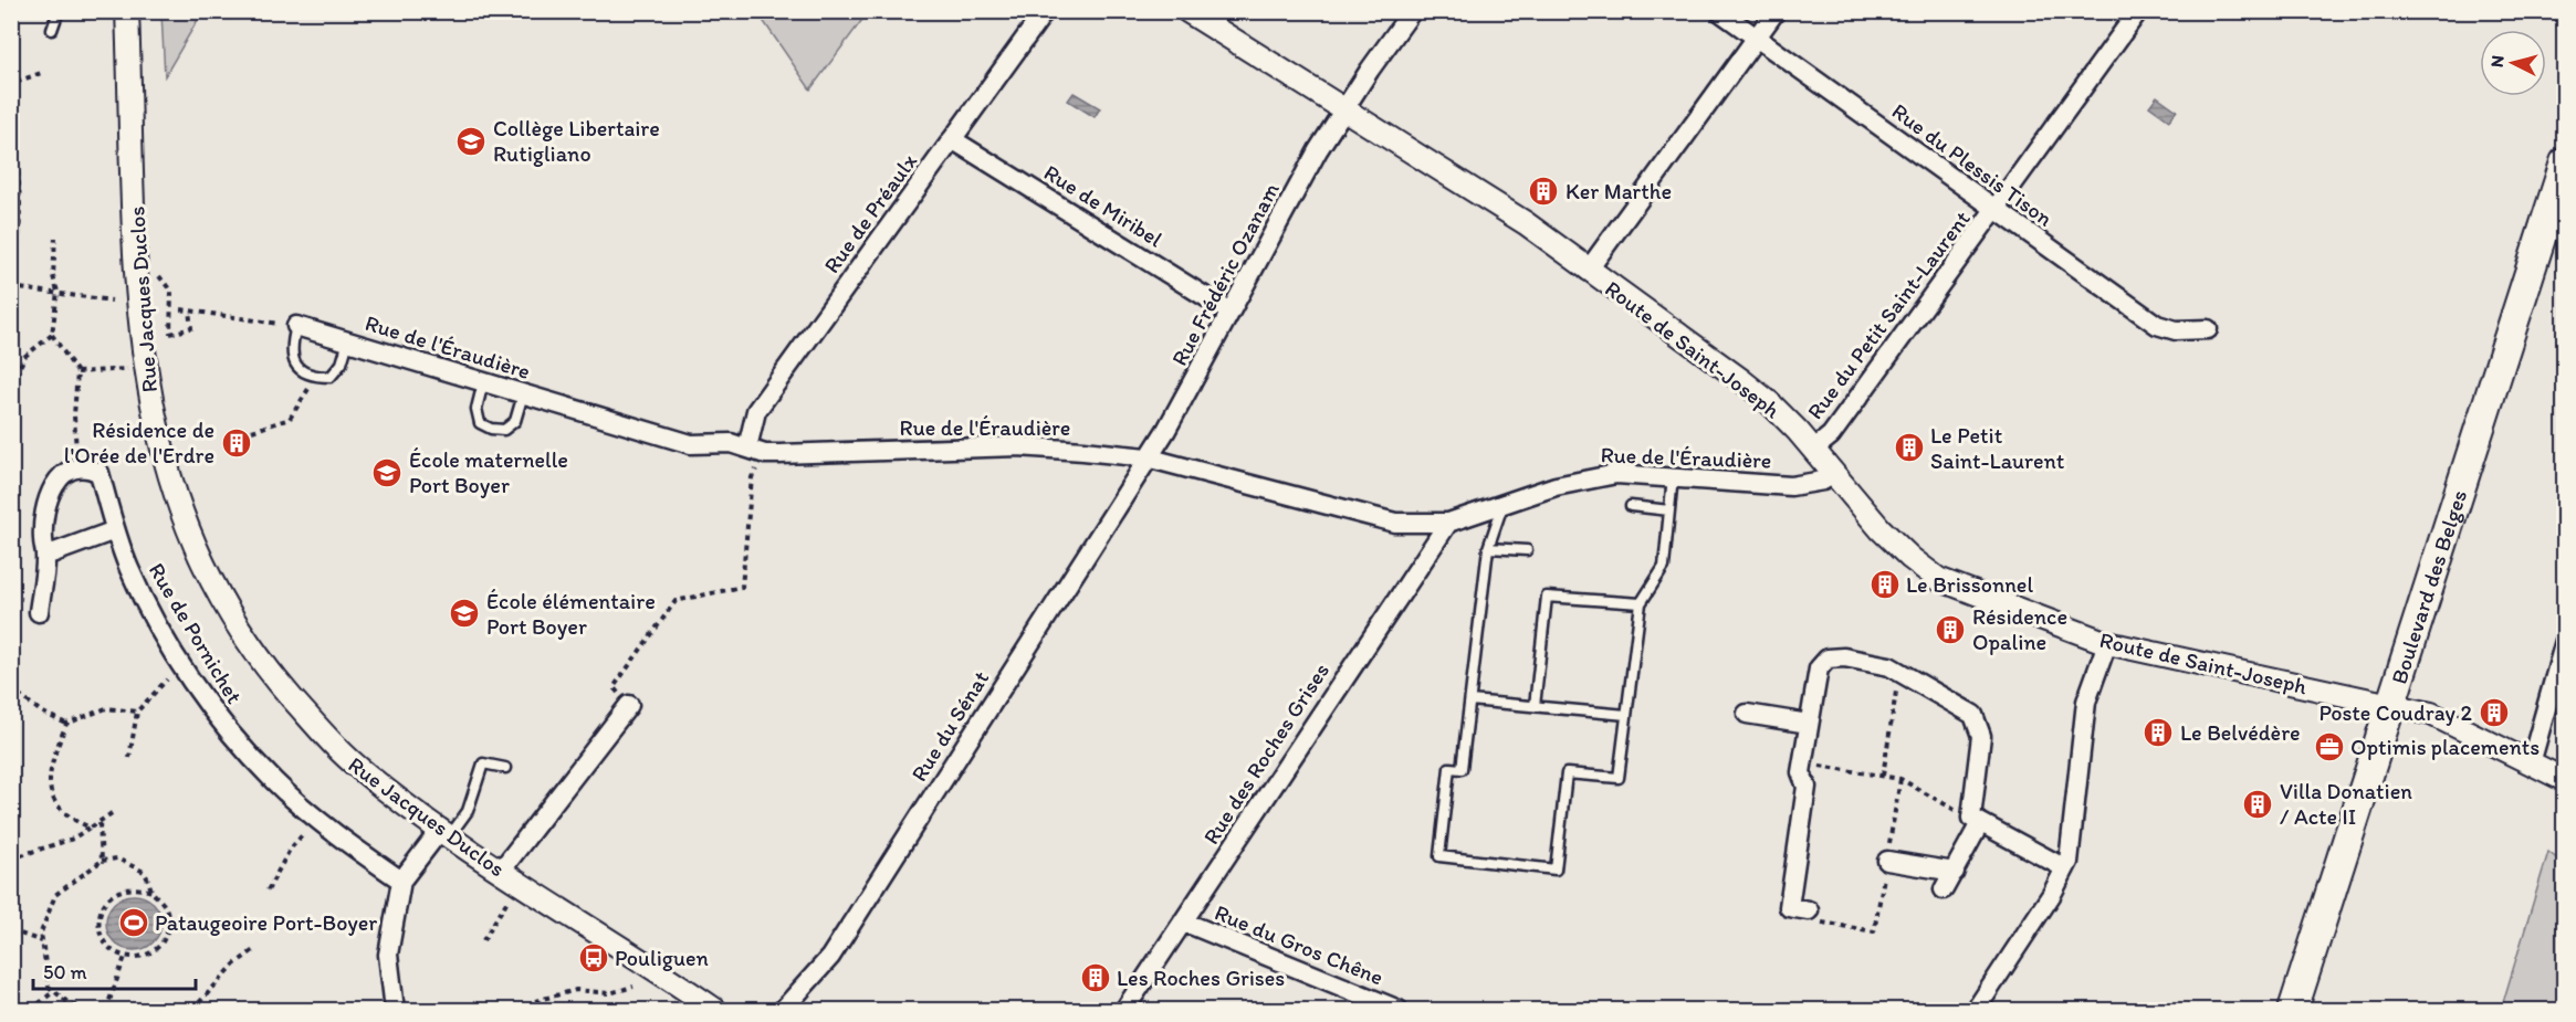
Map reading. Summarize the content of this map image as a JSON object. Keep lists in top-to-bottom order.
{
  "streets": {
    "main road": ["Boulevard des Belges"],
    "street": [
      "Rue du Plessis Tison",
      "Rue de Miribel",
      "Rue de Préaulx",
      "Rue Frédéric Ozanam",
      "Rue Jacques Duclos",
      "Rue du Petit Saint-Laurent",
      "Rue de l'Éraudière",
      "Route de Saint-Joseph",
      "Rue de Pornichet",
      "Rue du Sénat",
      "Rue des Roches Grises",
      "Rue du Gros Chêne"
    ]
  },
  "crossings": [
    ["Rue du Plessis Tison", "Rue du Petit Saint-Laurent"],
    ["Rue de Miribel", "Rue de Préaulx"],
    ["Rue de Miribel", "Rue Frédéric Ozanam"],
    ["Rue de Préaulx", "Rue de l'Éraudière"],
    ["Rue Frédéric Ozanam", "Rue de l'Éraudière"],
    ["Rue Frédéric Ozanam", "Route de Saint-Joseph"],
    ["Rue Frédéric Ozanam", "Rue du Sénat"],
    ["Rue du Petit Saint-Laurent", "Route de Saint-Joseph"],
    ["Rue de l'Éraudière", "Route de Saint-Joseph"],
    ["Rue de l'Éraudière", "Rue du Sénat"],
    ["Rue de l'Éraudière", "Rue des Roches Grises"],
    ["Route de Saint-Joseph", "Boulevard des Belges"],
    ["Rue des Roches Grises", "Rue du Gros Chêne"]
  ],
  "places": {
    "school or university": ["Collège Libertaire Rutigliano", "École maternelle Port Boyer", "École élémentaire Port Boyer"],
    "building": [
      "Ker Marthe",
      "Résidence de l'Orée de l'Erdre",
      "Le Petit Saint-Laurent",
      "Le Brissonnel",
      "Résidence Opaline",
      "Poste Coudray 2",
      "Le Belvédère",
      "Villa Donatien / Acte II",
      "Les Roches Grises"
    ],
    "office": ["Optimis placements"],
    "sports": ["Pataugeoire Port-Boyer"],
    "bus stop": ["Pouliguen"]
  },
  "scale_bar": "50 m",
  "north": "left"
}
